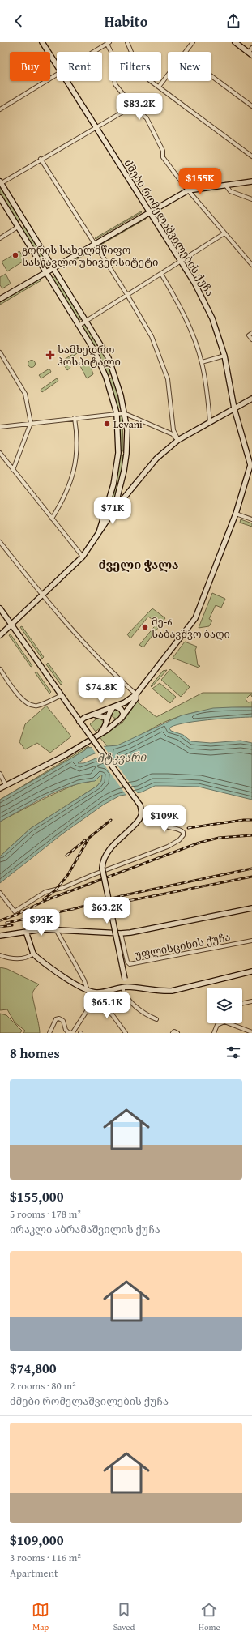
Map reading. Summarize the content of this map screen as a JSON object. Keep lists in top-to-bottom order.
{
  "streets": {
    "street": ["ძმები რომელაშვილების ქუჩა", "უფლისციხის ქუჩა"]
  },
  "districts": ["ძველი ჭალა"],
  "water": ["მტკვარი"],
  "places": {
    "other": ["გორის სახელმწიფო სასწავლო უნივერსიტეტი", "Levani", "მე-6 საბავშვო ბაღი"],
    "health": ["სამხედრო ჰოსპიტალი"]
  },
  "page": {
    "header": "Habito",
    "chip": [
      "Buy",
      "Rent",
      "Filters",
      "New"
    ],
    "price": [
      "$83.2K",
      "$155K",
      "$71K",
      "$74.8K",
      "$109K",
      "$63.2K",
      "$93K",
      "$65.1K"
    ],
    "heading": "8 homes",
    "list": [
      {
        "name": "$155,000",
        "note": "5 rooms · 178 m² · ირაკლი აბრამაშვილის ქუჩა"
      },
      {
        "name": "$74,800",
        "note": "2 rooms · 80 m² · ძმები რომელაშვილების ქუჩა"
      },
      {
        "name": "$109,000",
        "note": "3 rooms · 116 m² · Apartment"
      }
    ],
    "tabs": ["Map", "Saved", "Home"]
  }
}
